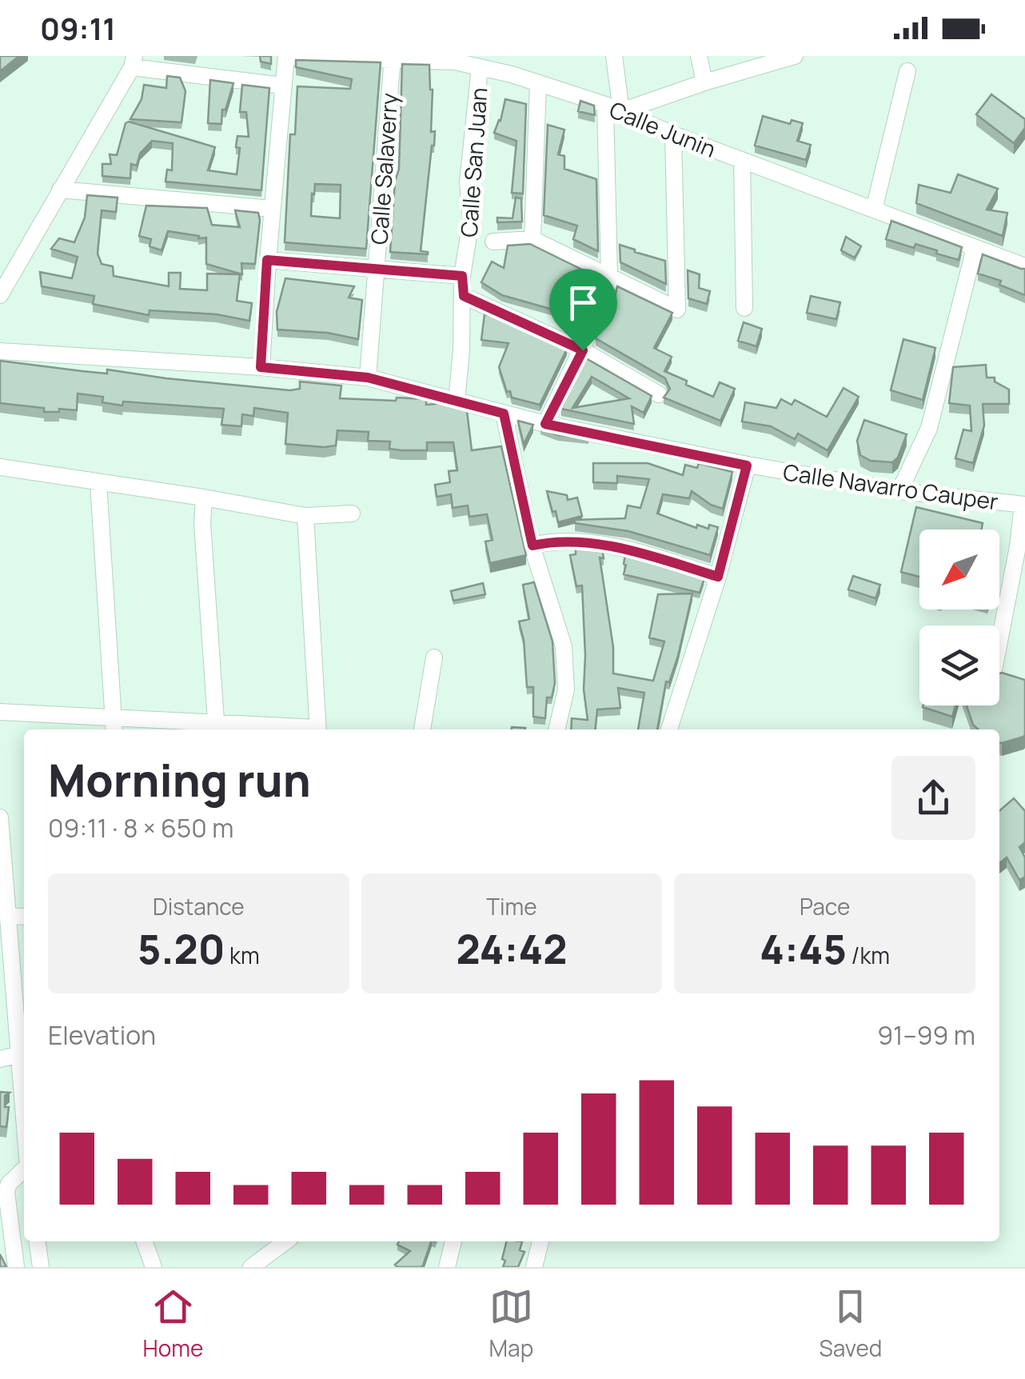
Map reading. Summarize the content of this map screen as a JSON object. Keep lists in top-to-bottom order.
{
  "streets": {
    "street": [
      "Calle Junin",
      "Calle San Juan",
      "Calle Salaverry",
      "Calle Navarro Cauper"
    ]
  },
  "crossings": [
    ["Calle Junin", "Calle San Juan"],
    ["Calle Junin", "Calle Salaverry"],
    ["Calle San Juan", "Calle Navarro Cauper"],
    ["Calle Salaverry", "Calle Navarro Cauper"]
  ],
  "north": "bottom left",
  "page": {
    "status": "09:11",
    "heading": ["Morning run", "09:11 · 8 × 650 m"],
    "stats": [
      ["Distance", "5.20 km"],
      ["Time", "24:42"],
      ["Pace", "4:45 /km"]
    ],
    "chart": ["Elevation", "91–99 m"],
    "tabs": ["Home", "Map", "Saved"]
  }
}
